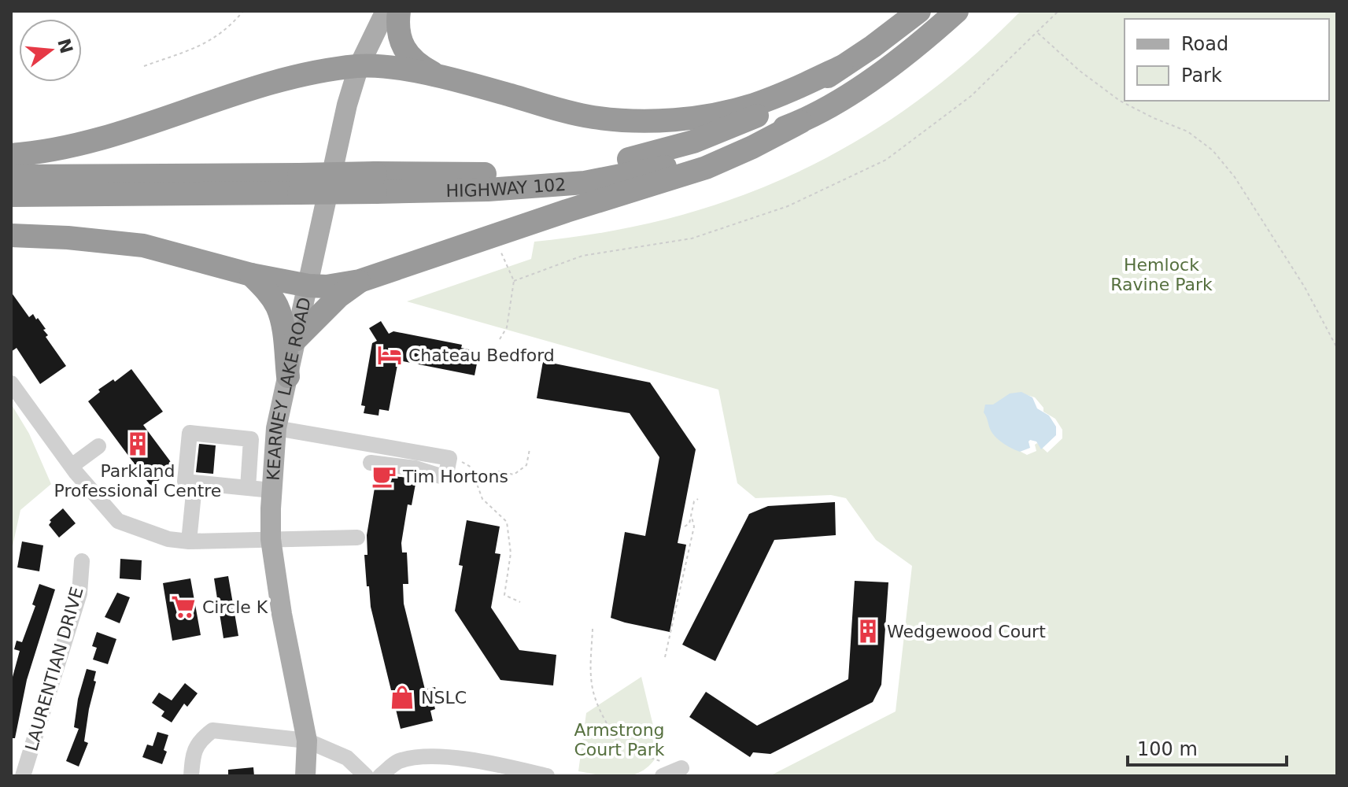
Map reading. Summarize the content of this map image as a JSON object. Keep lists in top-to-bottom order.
{
  "streets": {
    "highway": ["HIGHWAY 102"],
    "main road": ["KEARNEY LAKE ROAD"],
    "street": ["LAURENTIAN DRIVE"]
  },
  "parks": ["Hemlock Ravine Park", "Armstrong Court Park"],
  "places": {
    "hotel": ["Chateau Bedford"],
    "building": ["Parkland Professional Centre", "Wedgewood Court"],
    "cafe": ["Tim Hortons"],
    "supermarket": ["Circle K"],
    "shop": ["NSLC"]
  },
  "legend": ["Road", "Park"],
  "scale_bar": "100 m",
  "north": "right"
}
